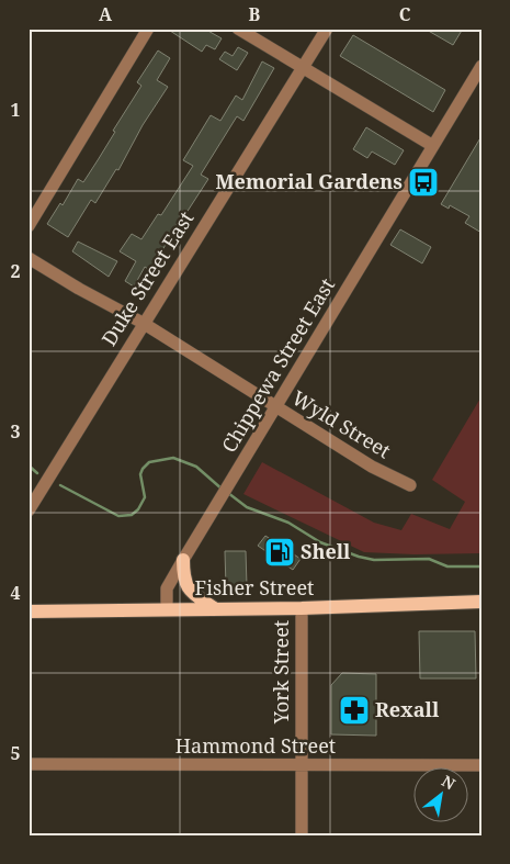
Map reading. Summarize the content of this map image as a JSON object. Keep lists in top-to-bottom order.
{
  "streets": {
    "main road": ["Fisher Street"],
    "street": [
      "Duke Street East",
      "Chippewa Street East",
      "Wyld Street",
      "York Street",
      "Hammond Street"
    ]
  },
  "crossings": [
    ["Duke Street East", "Wyld Street"],
    ["Chippewa Street East", "Wyld Street"],
    ["Chippewa Street East", "Fisher Street"],
    ["Fisher Street", "York Street"],
    ["York Street", "Hammond Street"]
  ],
  "places": {
    "bus stop": ["Memorial Gardens"],
    "fuel station": ["Shell"],
    "pharmacy": ["Rexall"]
  },
  "north": "top right",
  "grid": {
    "columns": ["A", "B", "C"],
    "rows": [
      "1",
      "2",
      "3",
      "4",
      "5"
    ]
  }
}
